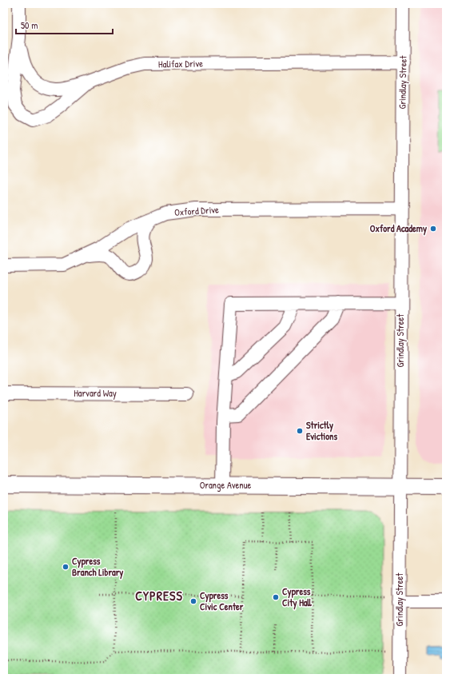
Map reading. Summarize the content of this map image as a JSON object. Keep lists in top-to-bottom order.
{
  "streets": {
    "main road": ["Orange Avenue"],
    "street": [
      "Halifax Drive",
      "Grindlay Street",
      "Oxford Drive",
      "Harvard Way"
    ]
  },
  "crossings": [
    ["Halifax Drive", "Grindlay Street"],
    ["Grindlay Street", "Oxford Drive"],
    ["Grindlay Street", "Orange Avenue"]
  ],
  "districts": ["CYPRESS"],
  "places": [
    "Oxford Academy",
    "Strictly Evictions",
    "Cypress Branch Library",
    "Cypress City Hall",
    "Cypress Civic Center"
  ],
  "scale_bar": "50 m"
}
